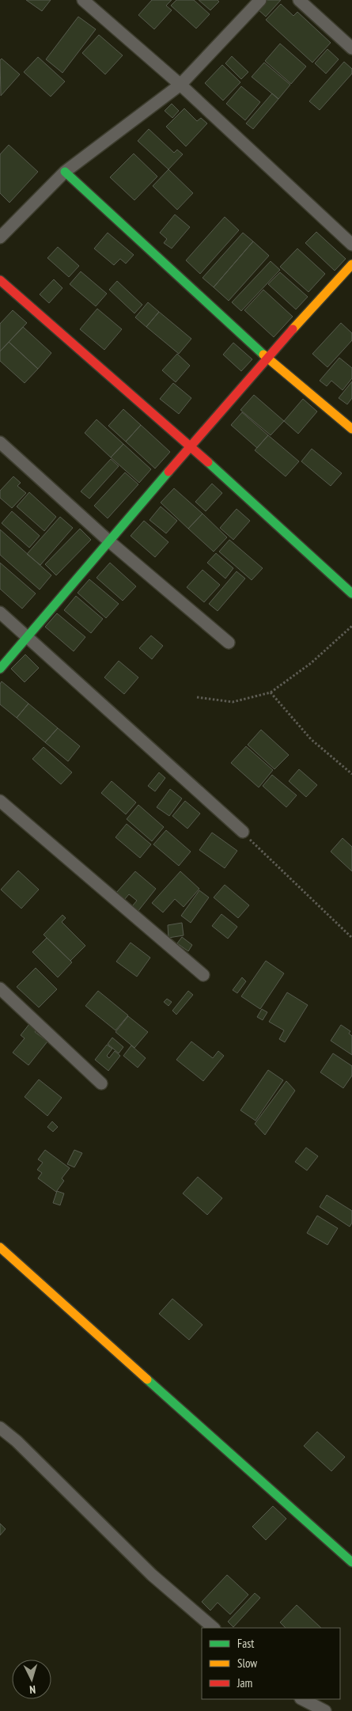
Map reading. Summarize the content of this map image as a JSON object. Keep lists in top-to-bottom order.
{
  "legend": ["Fast", "Slow", "Jam"],
  "north": "bottom"
}
